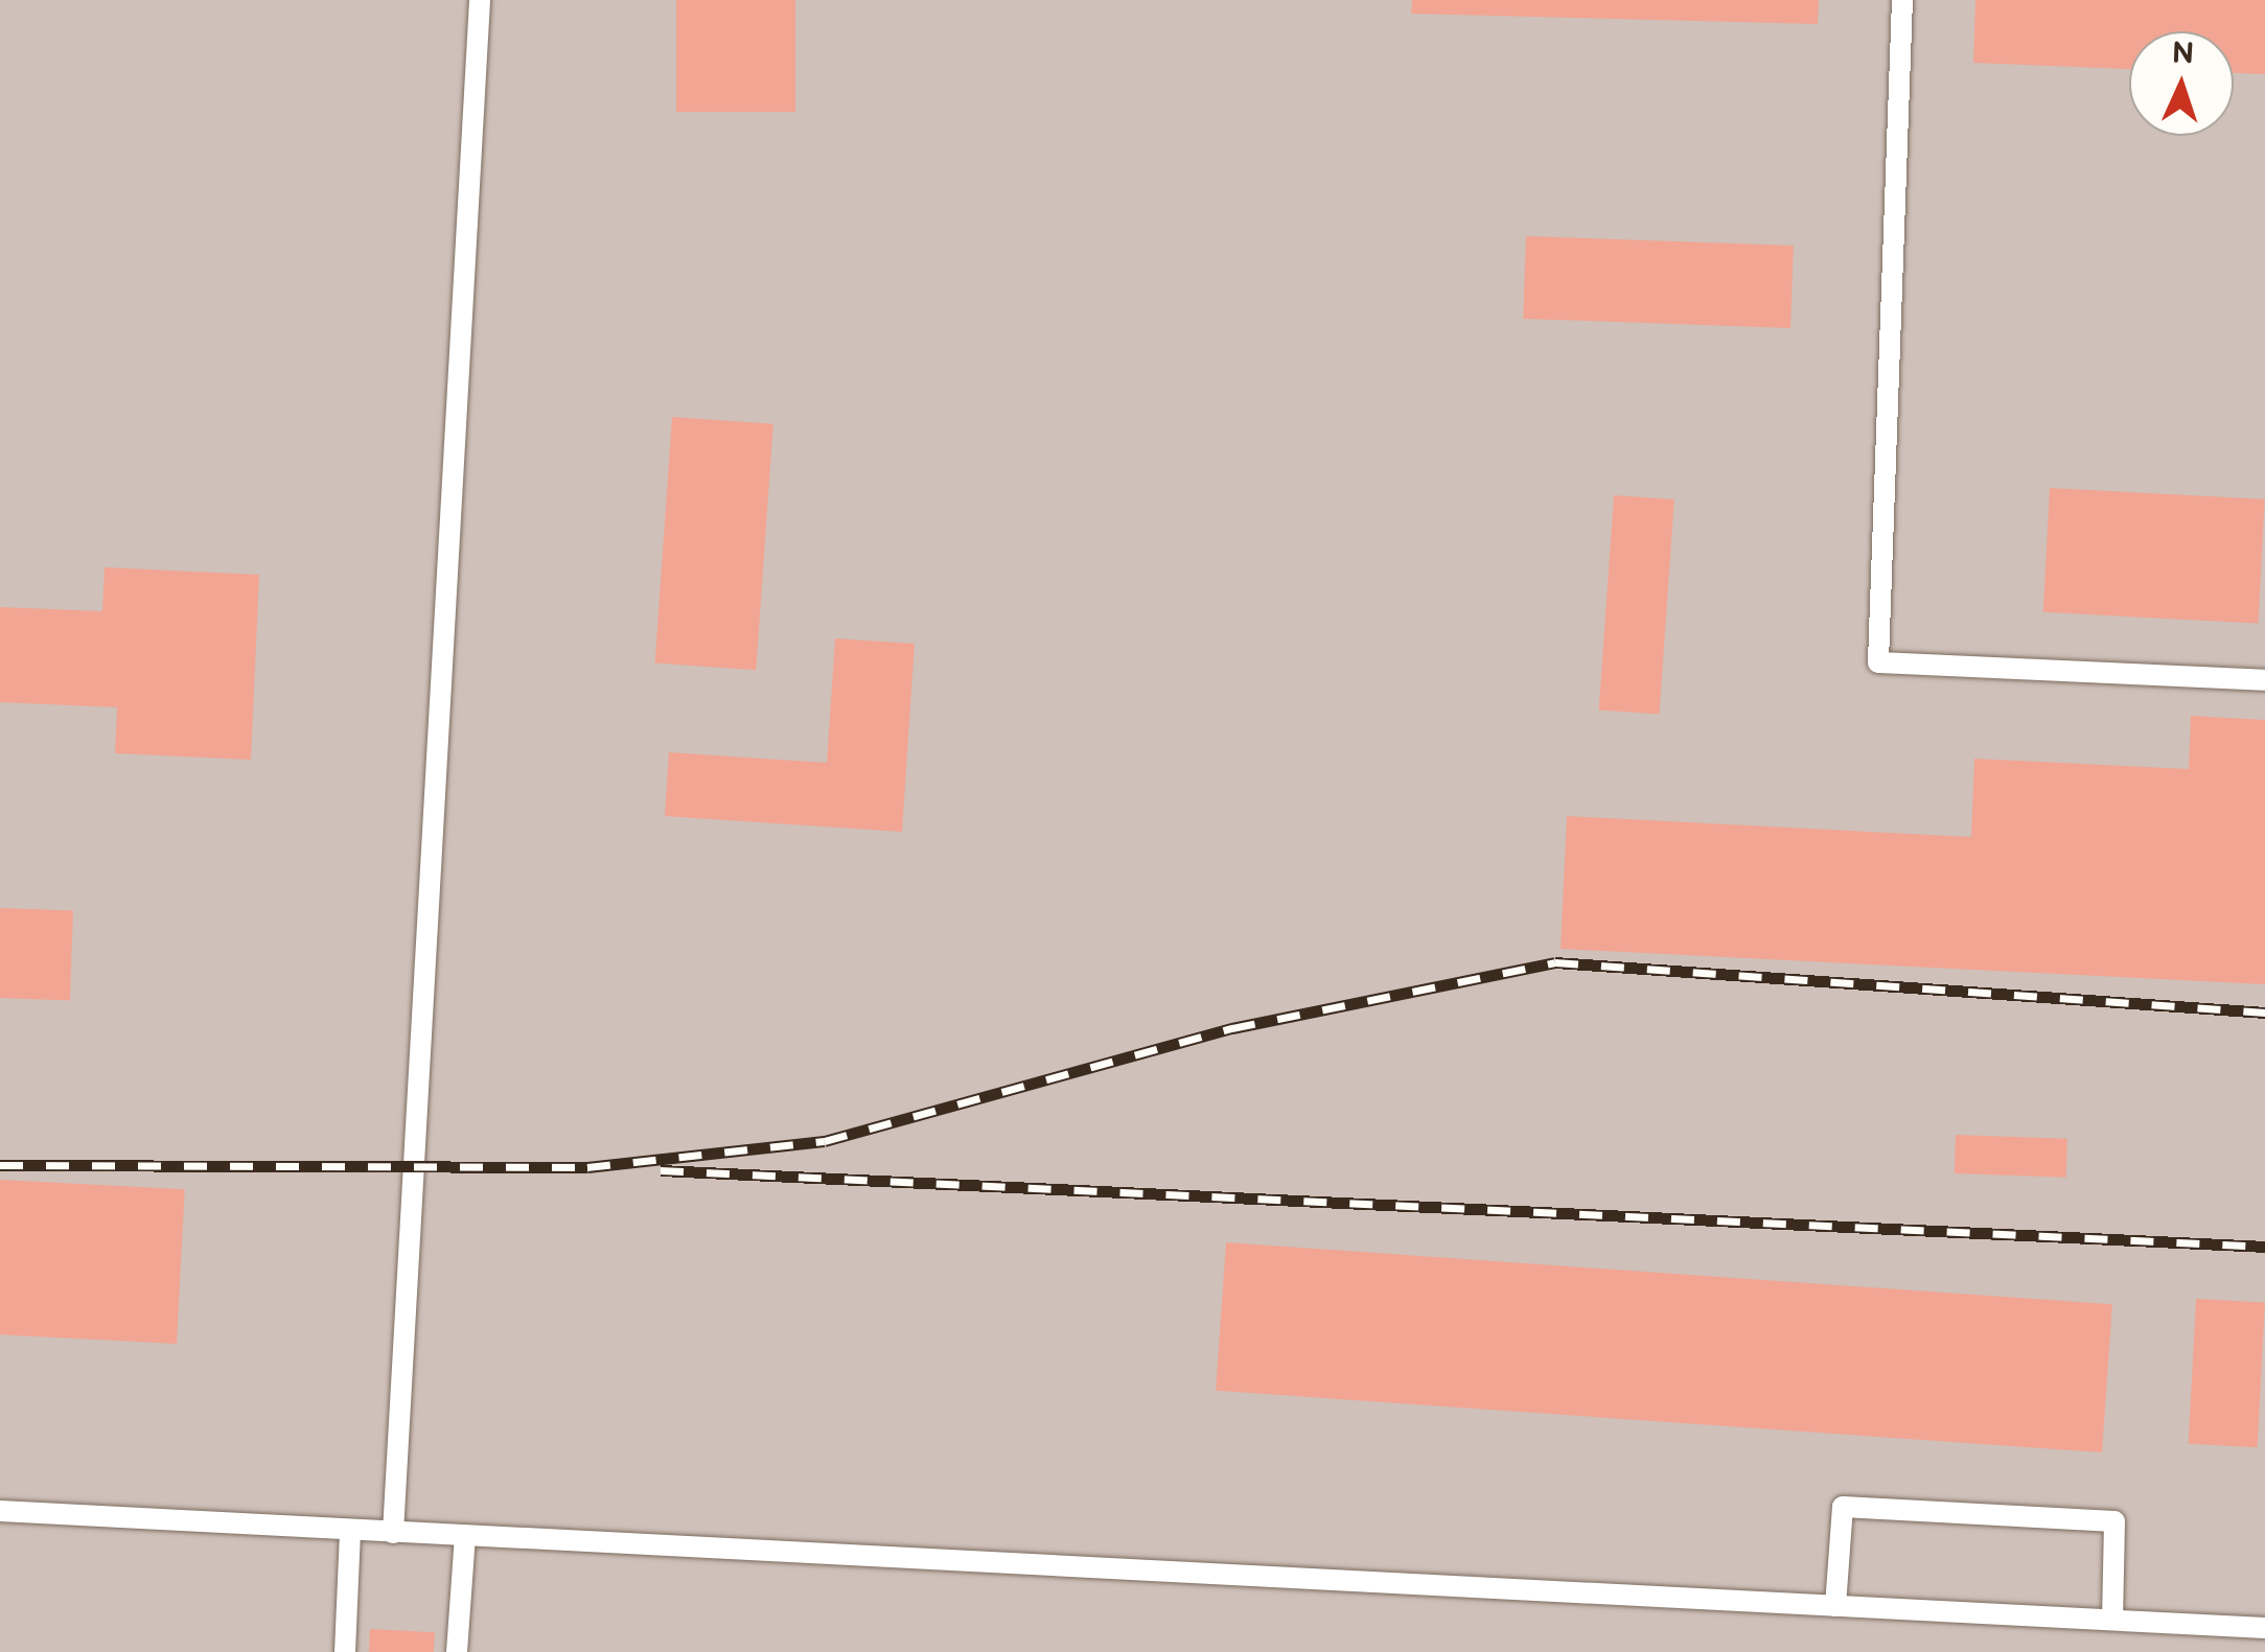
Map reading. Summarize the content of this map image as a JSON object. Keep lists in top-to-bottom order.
{
  "north": "top"
}
